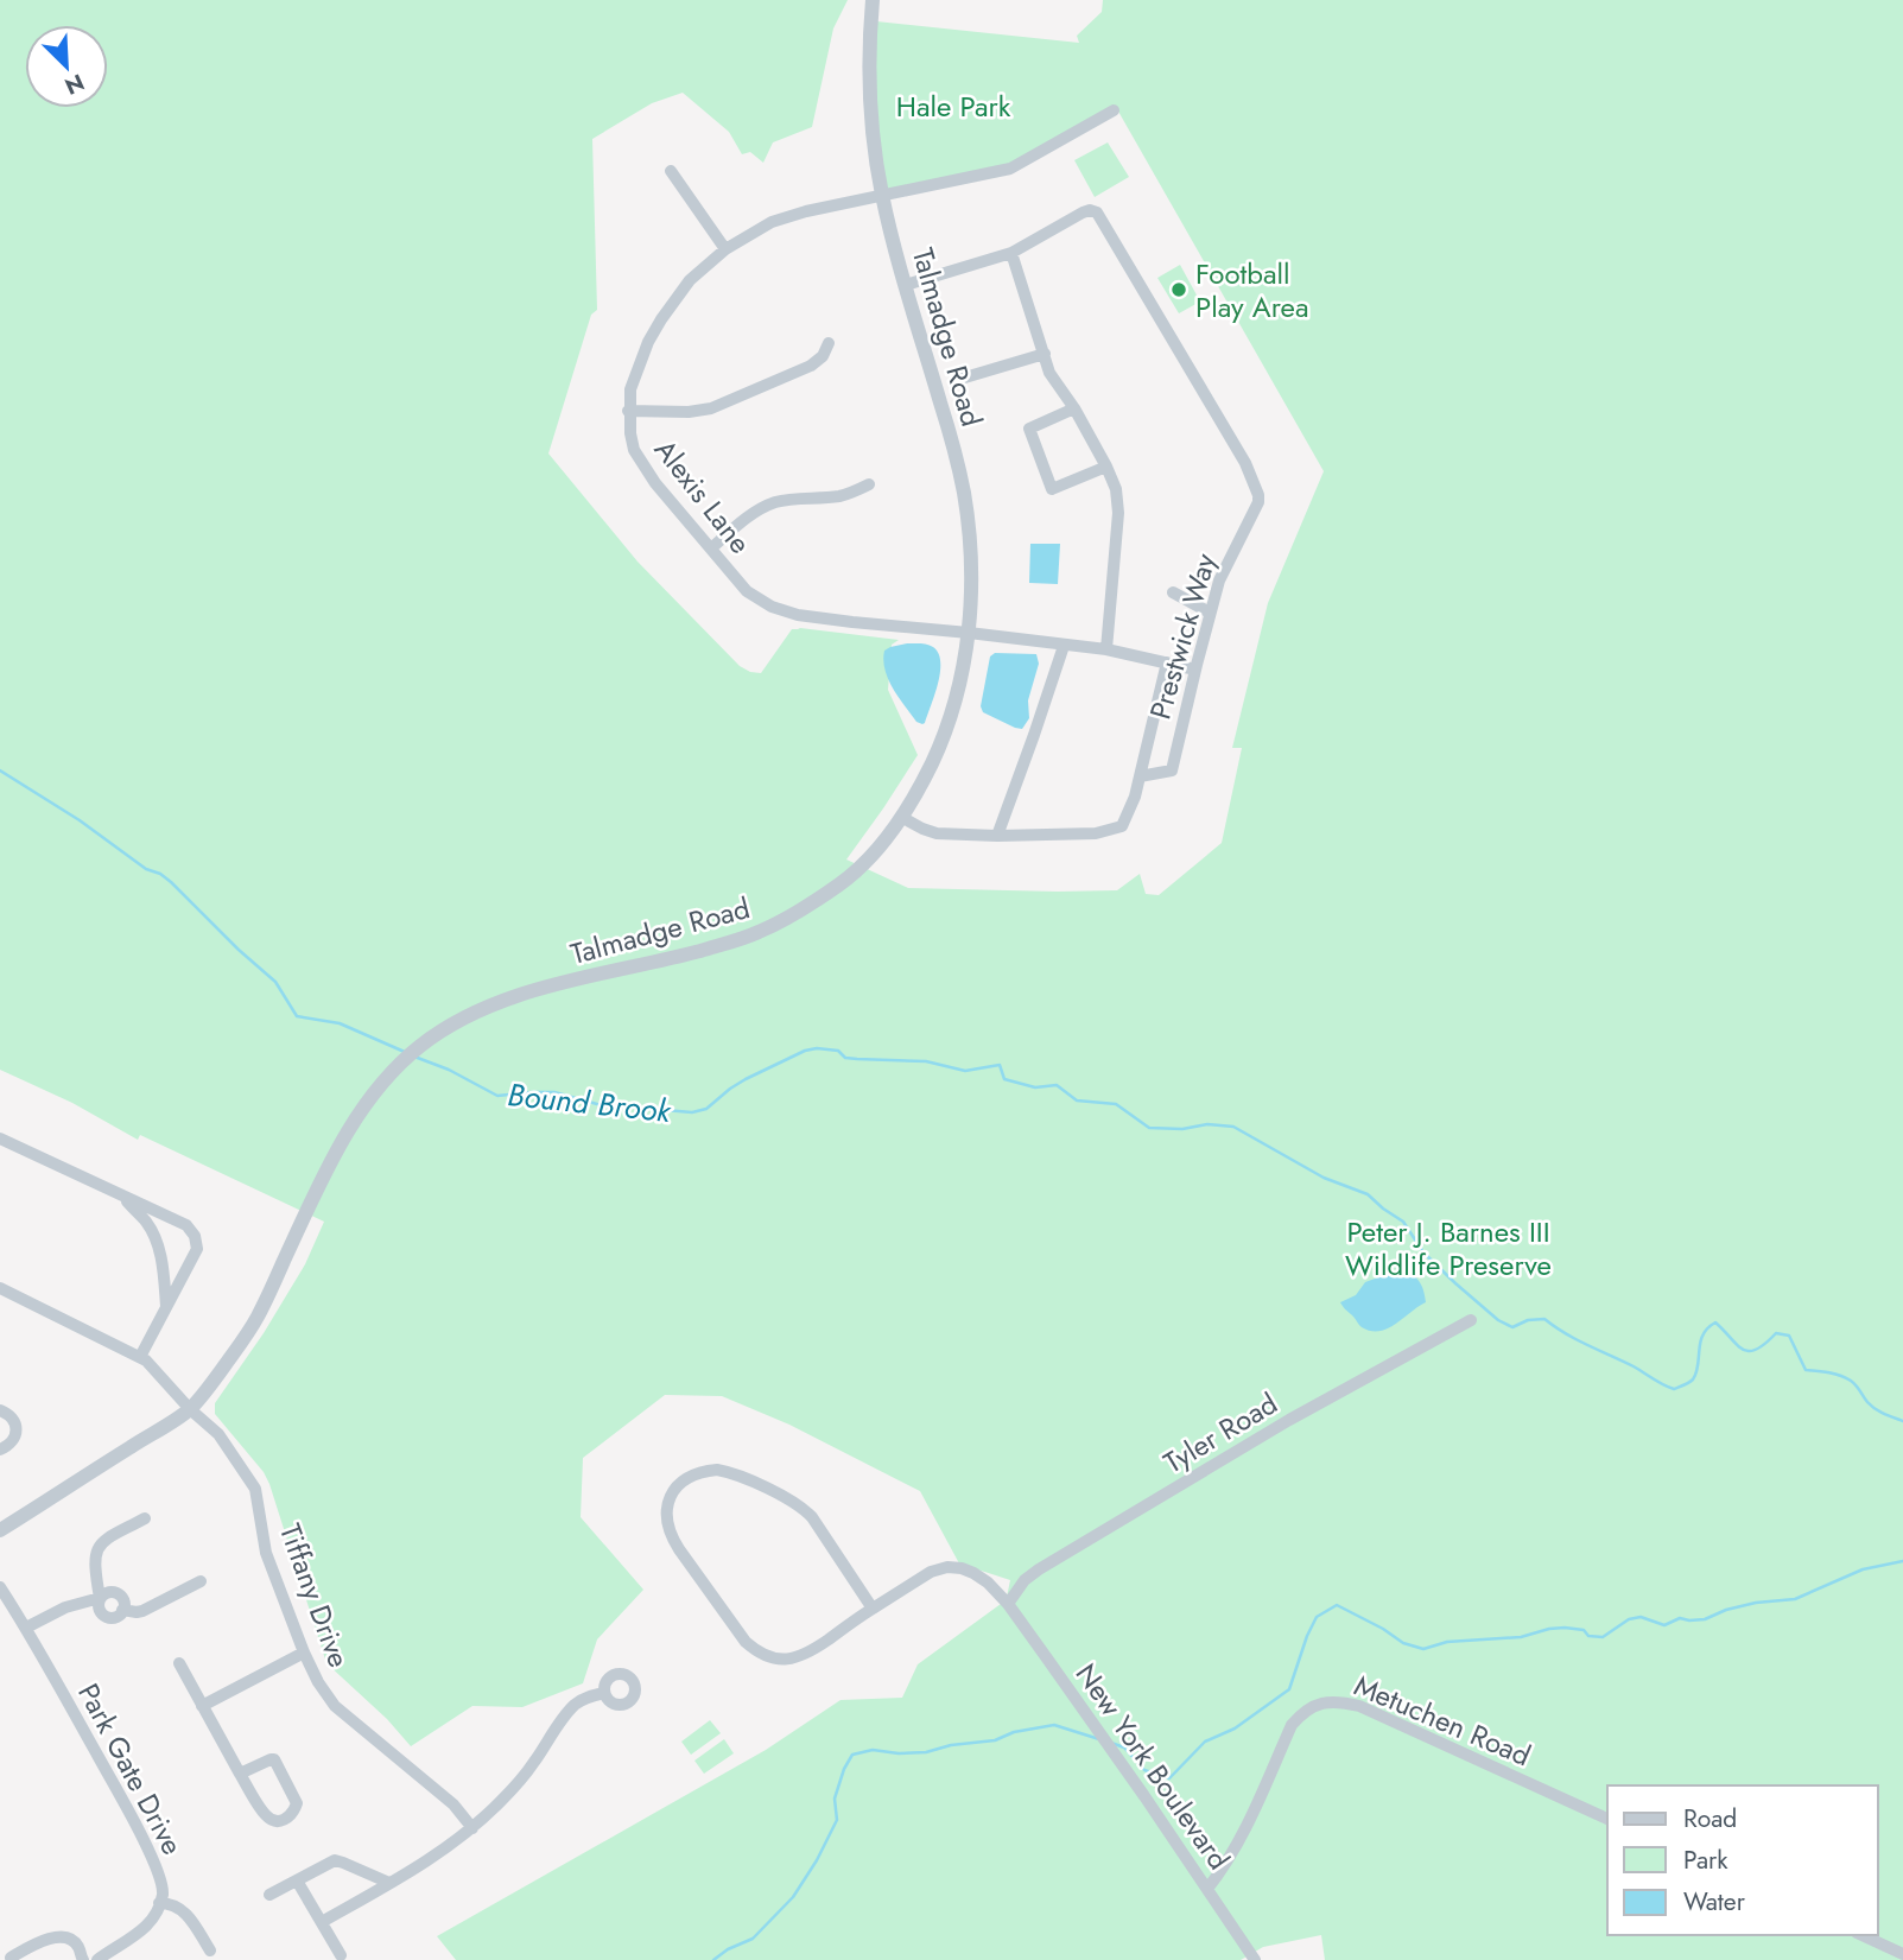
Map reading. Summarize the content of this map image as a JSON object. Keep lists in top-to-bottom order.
{
  "streets": {
    "street": [
      "Talmadge Road",
      "Alexis Lane",
      "Prestwick Way",
      "Tyler Road",
      "Tiffany Drive",
      "Metuchen Road",
      "New York Boulevard",
      "Park Gate Drive"
    ]
  },
  "crossings": [
    ["Talmadge Road", "Alexis Lane"],
    ["Talmadge Road", "Prestwick Way"],
    ["Talmadge Road", "Tiffany Drive"],
    ["Alexis Lane", "Prestwick Way"],
    ["Tyler Road", "New York Boulevard"],
    ["Metuchen Road", "New York Boulevard"]
  ],
  "water": ["Bound Brook"],
  "parks": ["Hale Park", "Peter J. Barnes III Wildlife Preserve"],
  "places": ["Football Play Area"],
  "legend": ["Road", "Park", "Water"],
  "north": "bottom right"
}
